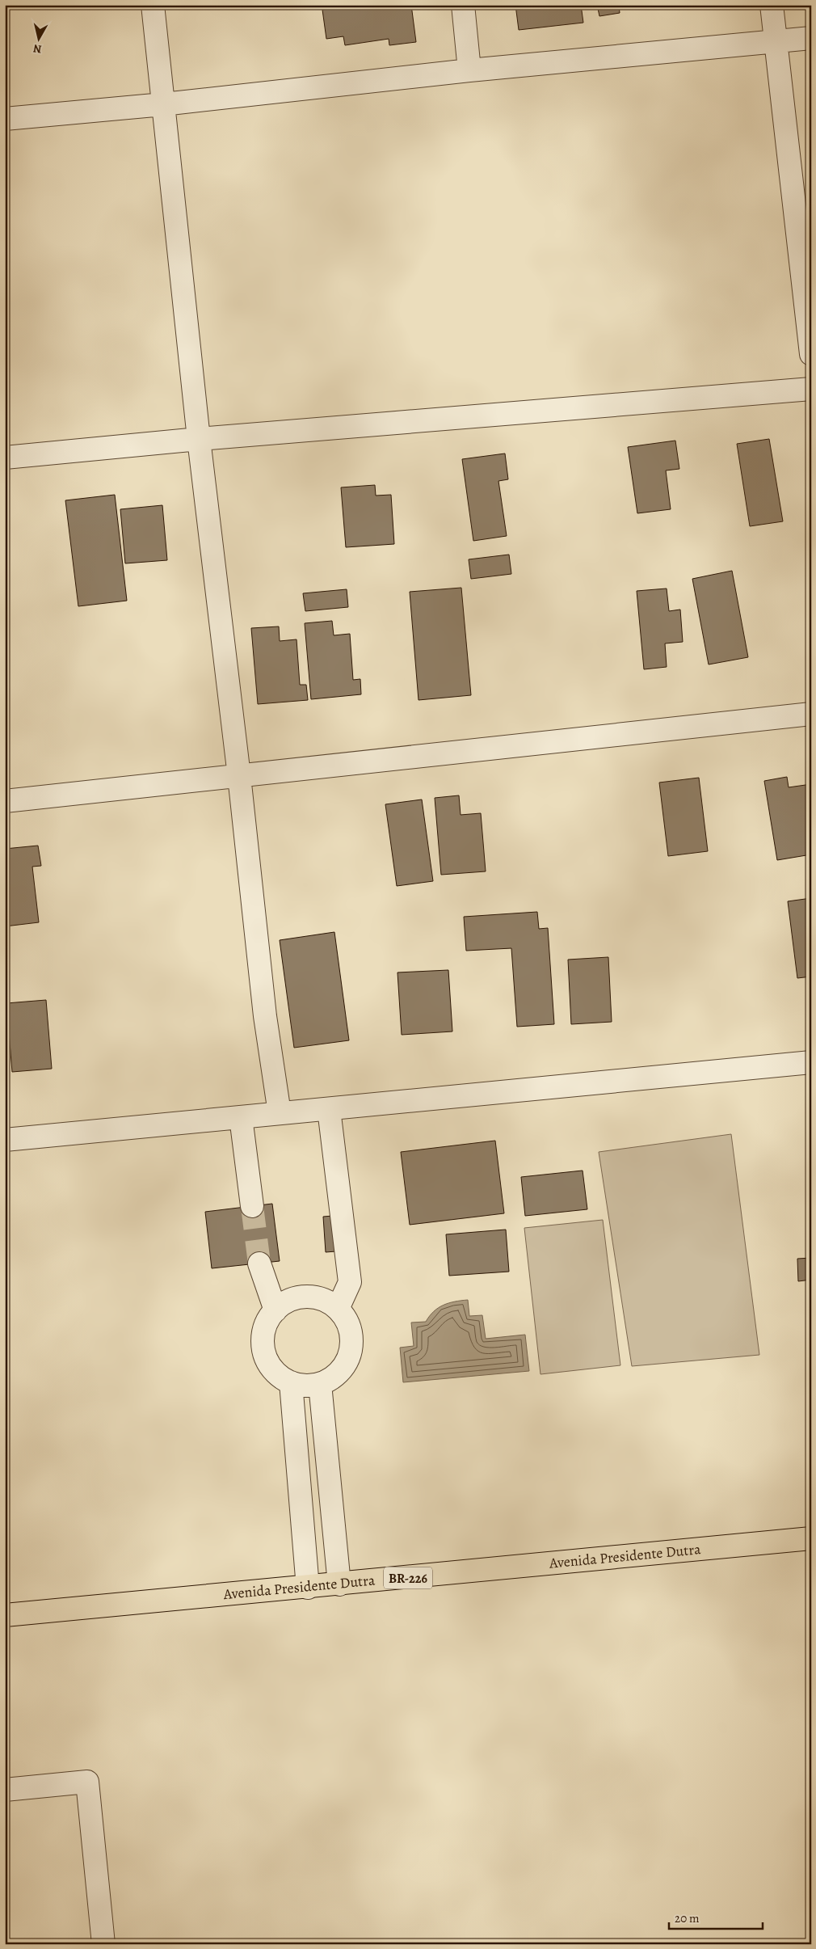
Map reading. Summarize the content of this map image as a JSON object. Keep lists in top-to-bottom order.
{
  "streets": {
    "highway": ["Avenida Presidente Dutra", "BR-226"]
  },
  "scale_bar": "20 m",
  "north": "bottom"
}
